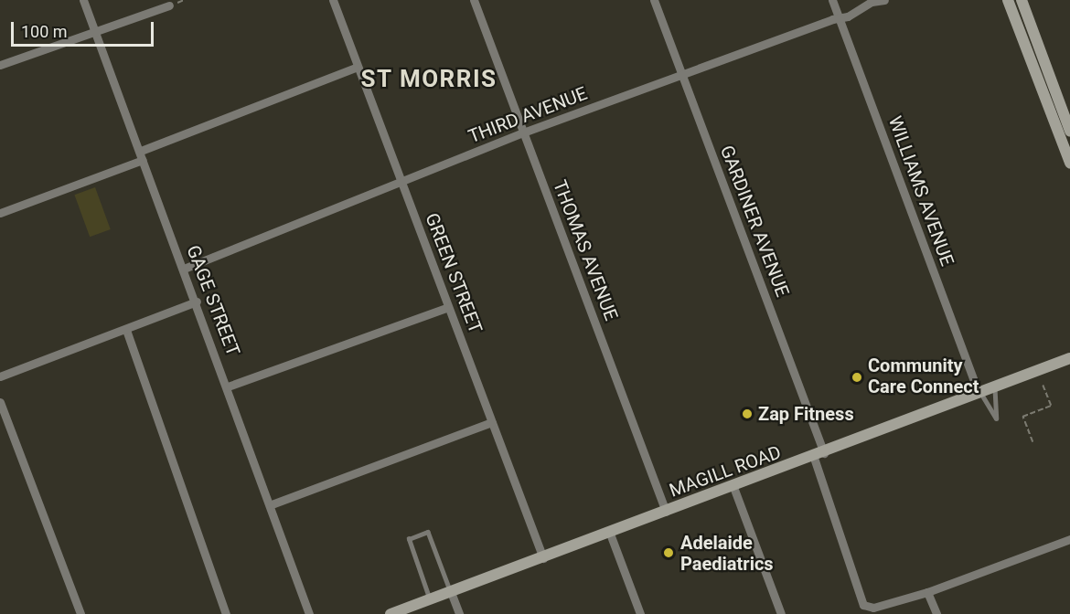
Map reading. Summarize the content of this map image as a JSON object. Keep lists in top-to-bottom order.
{
  "streets": {
    "main road": ["MAGILL ROAD"],
    "street": [
      "THIRD AVENUE",
      "WILLIAMS AVENUE",
      "GARDINER AVENUE",
      "THOMAS AVENUE",
      "GREEN STREET",
      "GAGE STREET"
    ]
  },
  "crossings": [
    ["THIRD AVENUE", "WILLIAMS AVENUE"],
    ["THIRD AVENUE", "GARDINER AVENUE"],
    ["THIRD AVENUE", "THOMAS AVENUE"],
    ["THIRD AVENUE", "GREEN STREET"],
    ["THIRD AVENUE", "GAGE STREET"],
    ["WILLIAMS AVENUE", "MAGILL ROAD"],
    ["GARDINER AVENUE", "MAGILL ROAD"],
    ["THOMAS AVENUE", "MAGILL ROAD"],
    ["GREEN STREET", "MAGILL ROAD"]
  ],
  "districts": ["ST MORRIS"],
  "places": ["Community Care Connect", "Zap Fitness", "Adelaide Paediatrics"],
  "scale_bar": "100 m"
}
